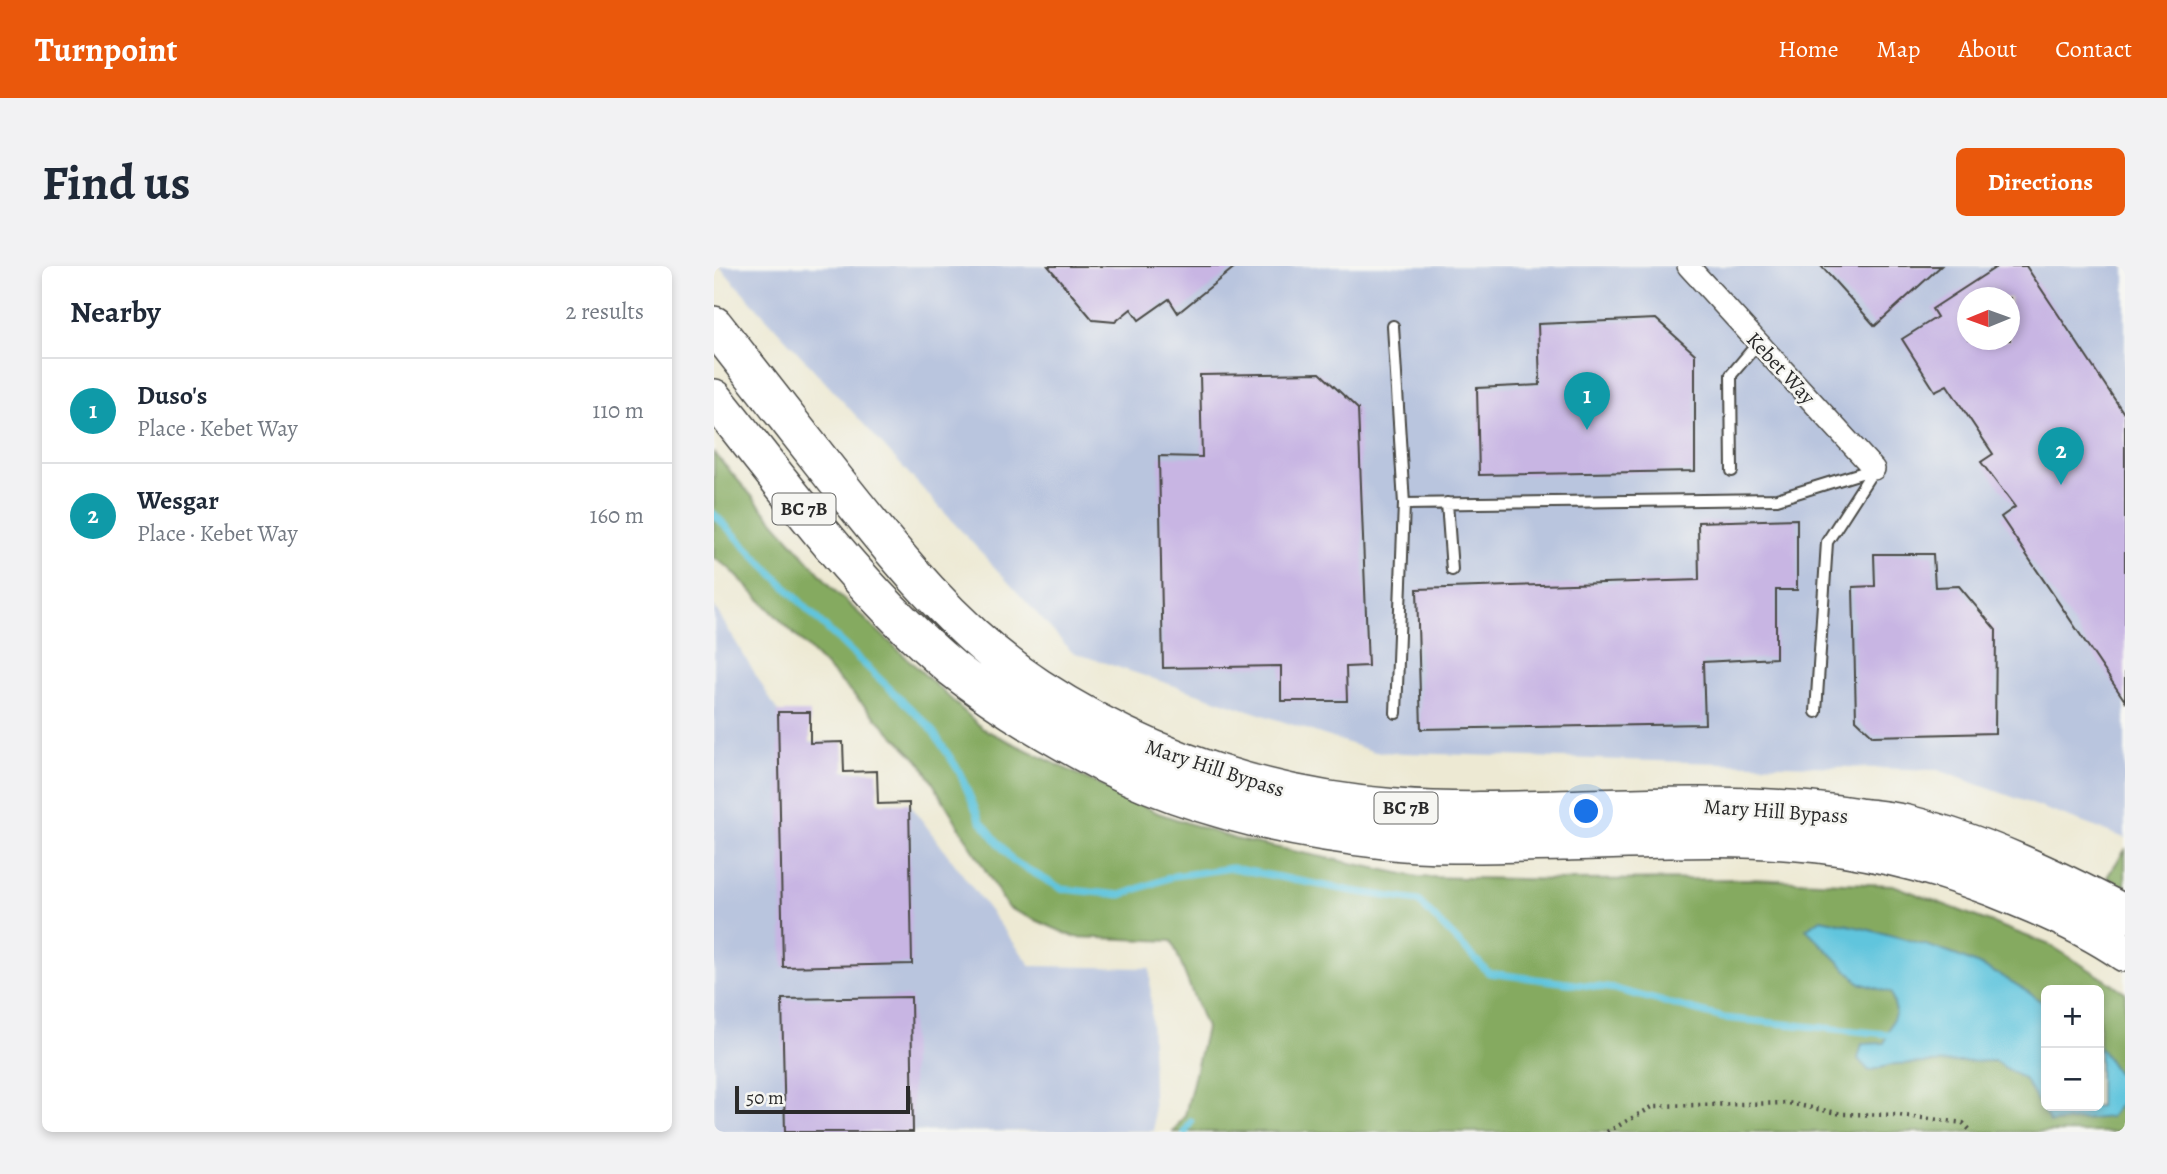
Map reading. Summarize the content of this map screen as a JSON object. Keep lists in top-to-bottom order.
{
  "streets": {
    "highway": ["BC 7B", "Mary Hill Bypass"],
    "street": ["Kebet Way"]
  },
  "scale_bar": "50 m",
  "north": "left",
  "page": {
    "header": "Turnpoint",
    "nav": [
      "Home",
      "Map",
      "About",
      "Contact"
    ],
    "buttons": "Directions",
    "title": "Find us",
    "heading": ["Nearby", "2 results"],
    "list": [
      {
        "mark": "1",
        "name": "Duso's",
        "note": "Place · Kebet Way",
        "value": "110 m"
      },
      {
        "mark": "2",
        "name": "Wesgar",
        "note": "Place · Kebet Way",
        "value": "160 m"
      }
    ],
    "pins": ["1", "2"],
    "map_buttons": ["+", "−"],
    "scale": "50 m"
  }
}
